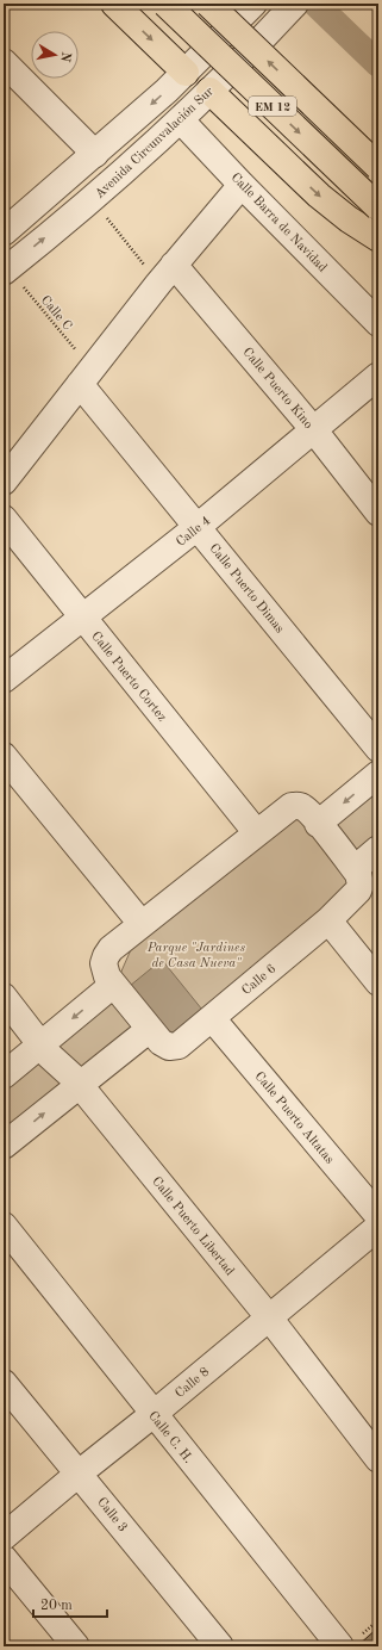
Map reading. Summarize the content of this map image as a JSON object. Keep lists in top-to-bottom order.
{
  "streets": {
    "highway": ["EM 12"],
    "street": [
      "Avenida Circunvalación Sur",
      "Calle Barra de Navidad",
      "Calle Puerto Kino",
      "Calle 4",
      "Calle Puerto Dimas",
      "Calle Puerto Cortez",
      "Calle 6",
      "Calle Puerto Altatas",
      "Calle Puerto Libertad",
      "Calle 8",
      "Calle C. H.",
      "Calle 3"
    ],
    "path": ["Calle C"]
  },
  "crossings": [
    ["Avenida Circunvalación Sur", "Calle Barra de Navidad"],
    ["Avenida Circunvalación Sur", "Calle C"],
    ["Calle C", "Calle Puerto Dimas"],
    ["Calle Puerto Kino", "Calle 4"],
    ["Calle 4", "Calle Puerto Dimas"],
    ["Calle 4", "Calle Puerto Cortez"],
    ["Calle Puerto Cortez", "Calle 6"],
    ["Calle 6", "Calle Puerto Altatas"],
    ["Calle Puerto Libertad", "Calle 8"],
    ["Calle 8", "Calle C. H."],
    ["Calle 8", "Calle 3"]
  ],
  "parks": ["Parque \"Jardines de Casa Nueva\""],
  "scale_bar": "20 m",
  "north": "right"
}
